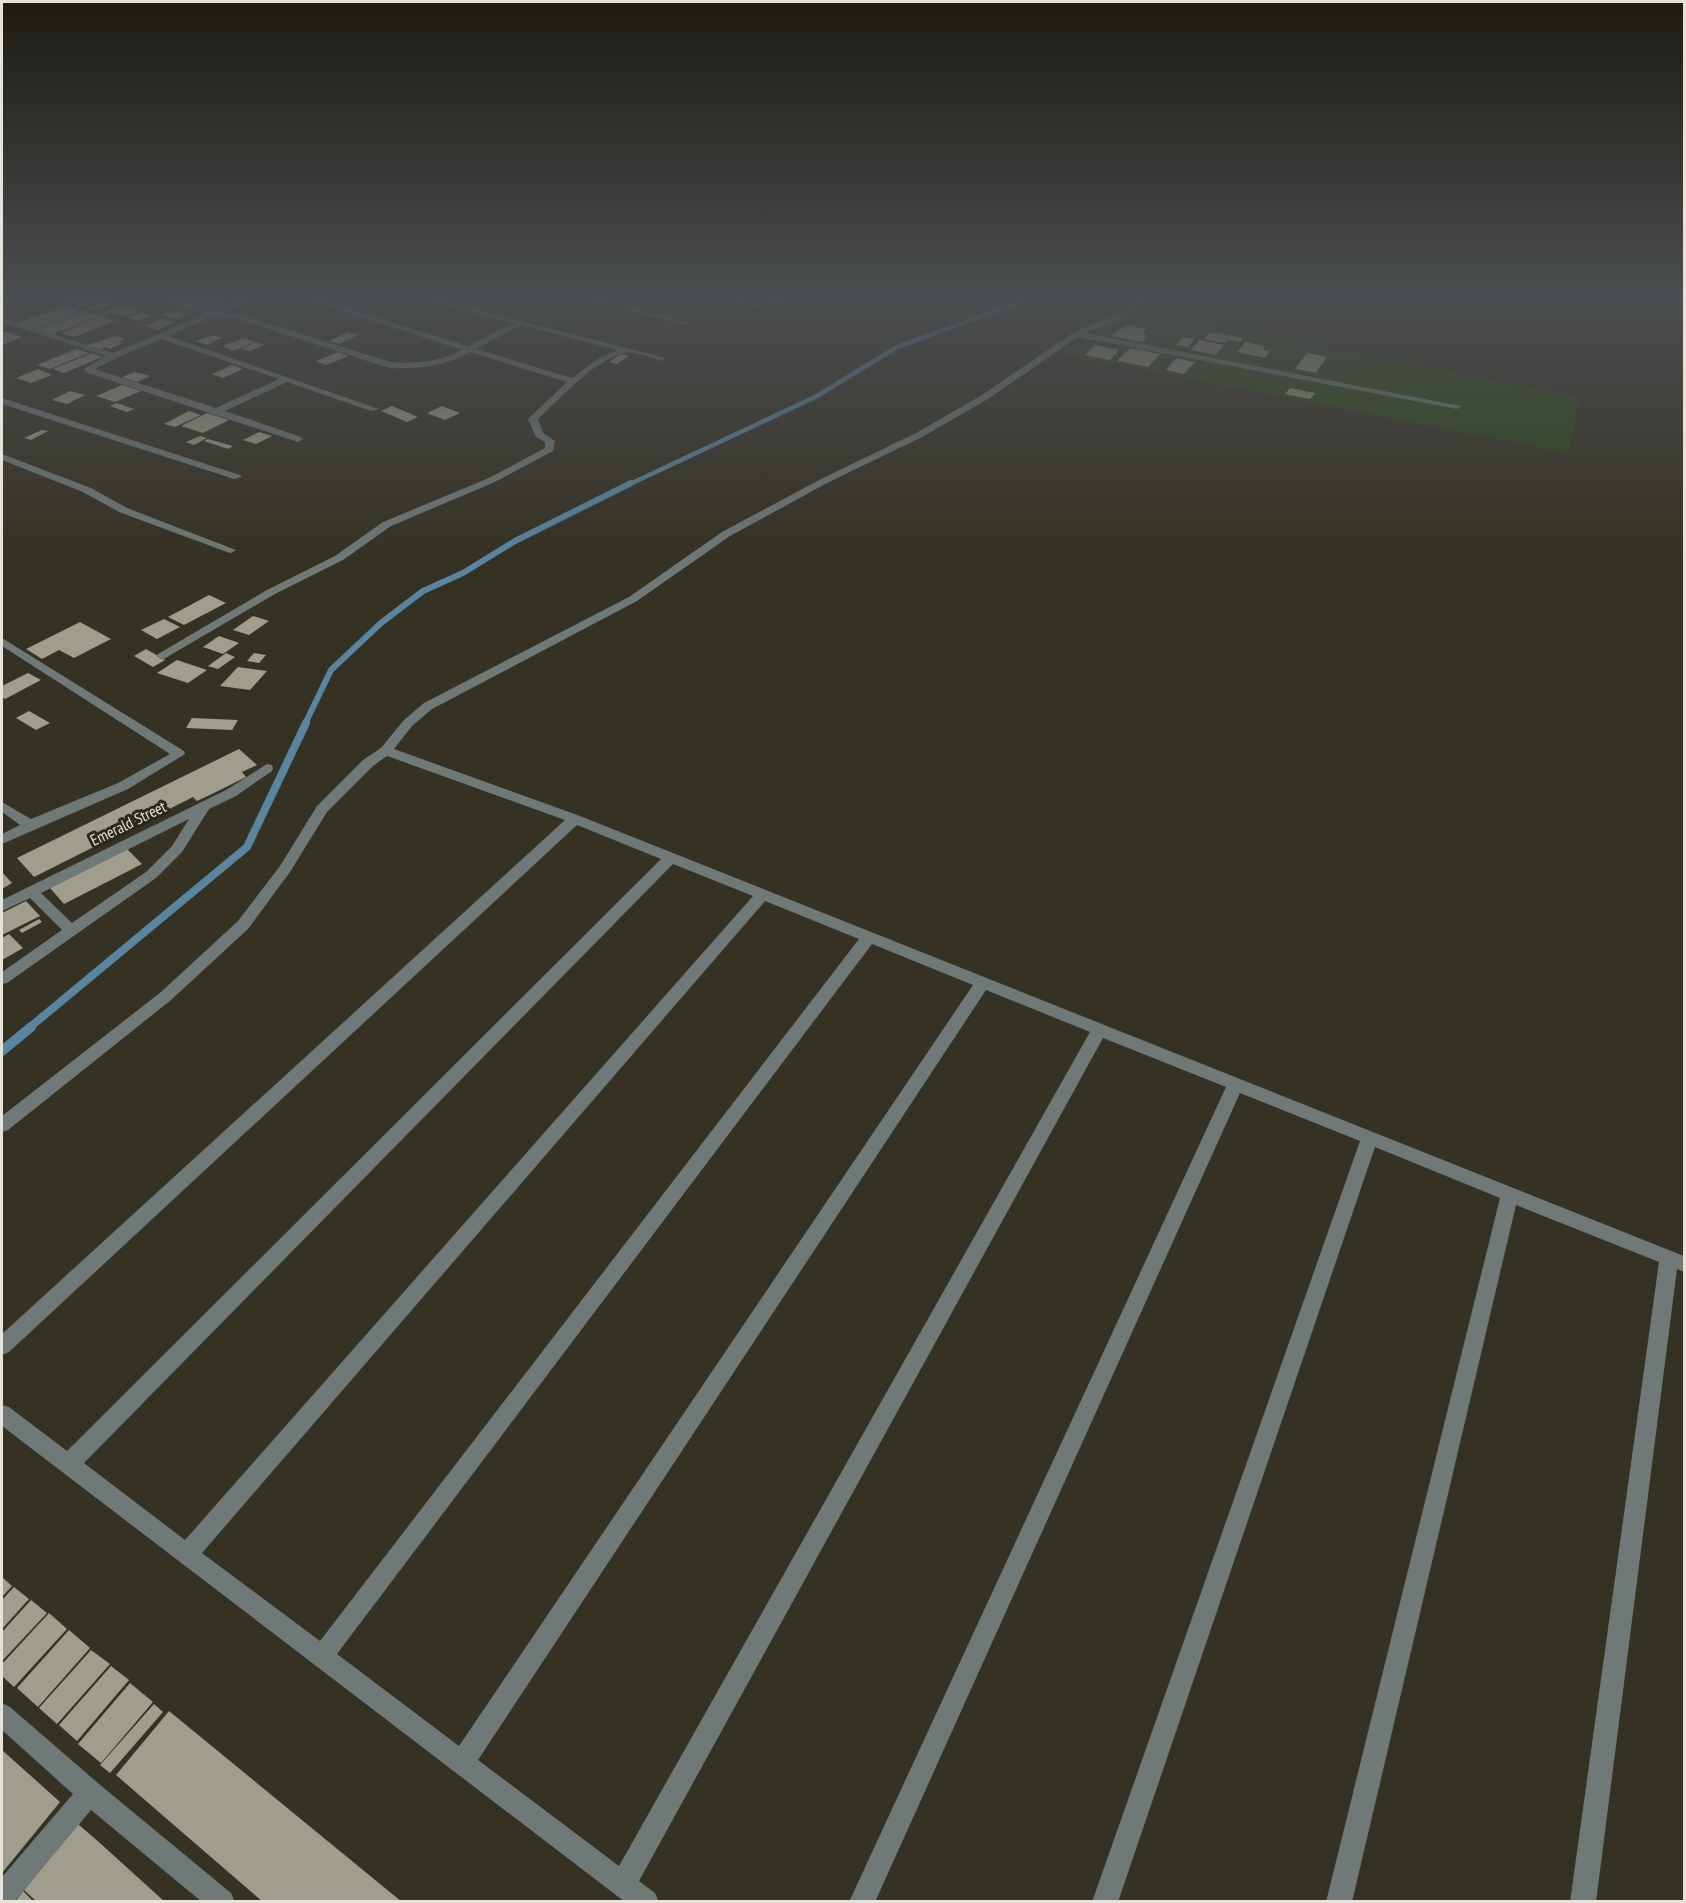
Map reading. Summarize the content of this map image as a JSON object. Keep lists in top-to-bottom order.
{
  "streets": {
    "street": ["Emerald Street"]
  }
}
